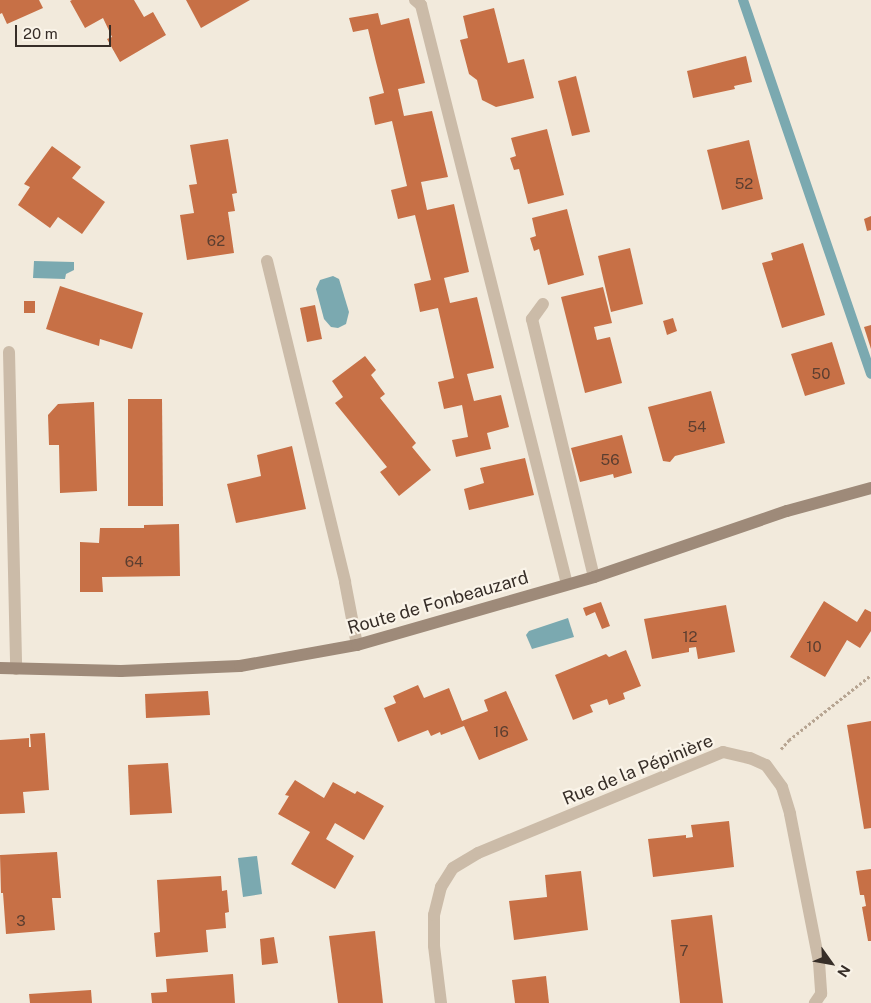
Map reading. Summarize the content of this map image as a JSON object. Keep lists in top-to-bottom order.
{
  "streets": {
    "street": ["Route de Fonbeauzard", "Rue de la Pépinière"]
  },
  "house_numbers": [
    "52",
    "62",
    "50",
    "54",
    "56",
    "64",
    "12",
    "10",
    "16",
    "3",
    "7"
  ],
  "scale_bar": "20 m",
  "north": "bottom right"
}
